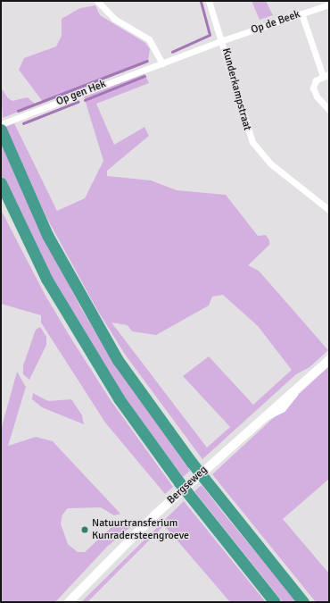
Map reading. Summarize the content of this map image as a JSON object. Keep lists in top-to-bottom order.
{
  "streets": {
    "street": [
      "Op de Beek",
      "Kunderkampstraat",
      "Op gen Hek",
      "Bergseweg"
    ]
  },
  "crossings": [
    ["Op de Beek", "Kunderkampstraat"],
    ["Op de Beek", "Op gen Hek"],
    ["Kunderkampstraat", "Op gen Hek"]
  ],
  "places": ["Natuurtransferium Kunradersteengroeve"]
}
